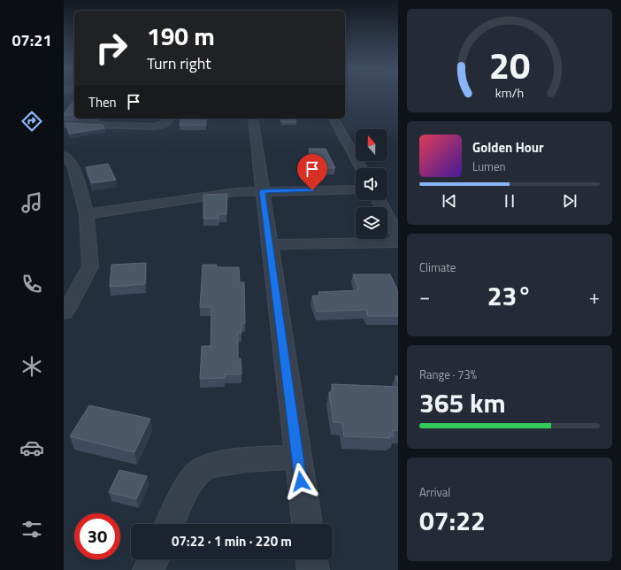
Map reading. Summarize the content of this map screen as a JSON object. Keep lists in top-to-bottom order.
{
  "north": "top",
  "page": {
    "tabs": "07:21",
    "turn": ["190 m", "Turn right"],
    "then": "Then",
    "song": ["Golden Hour", "Lumen"],
    "tile": [
      "Climate",
      ["Range · 73%", "365 km"],
      ["Arrival", "07:22"]
    ],
    "heat": ["−", "23°", "+"],
    "limit": "30",
    "trip": "07:22 · 1 min · 220 m",
    "gauge": ["20", "km/h"]
  }
}
